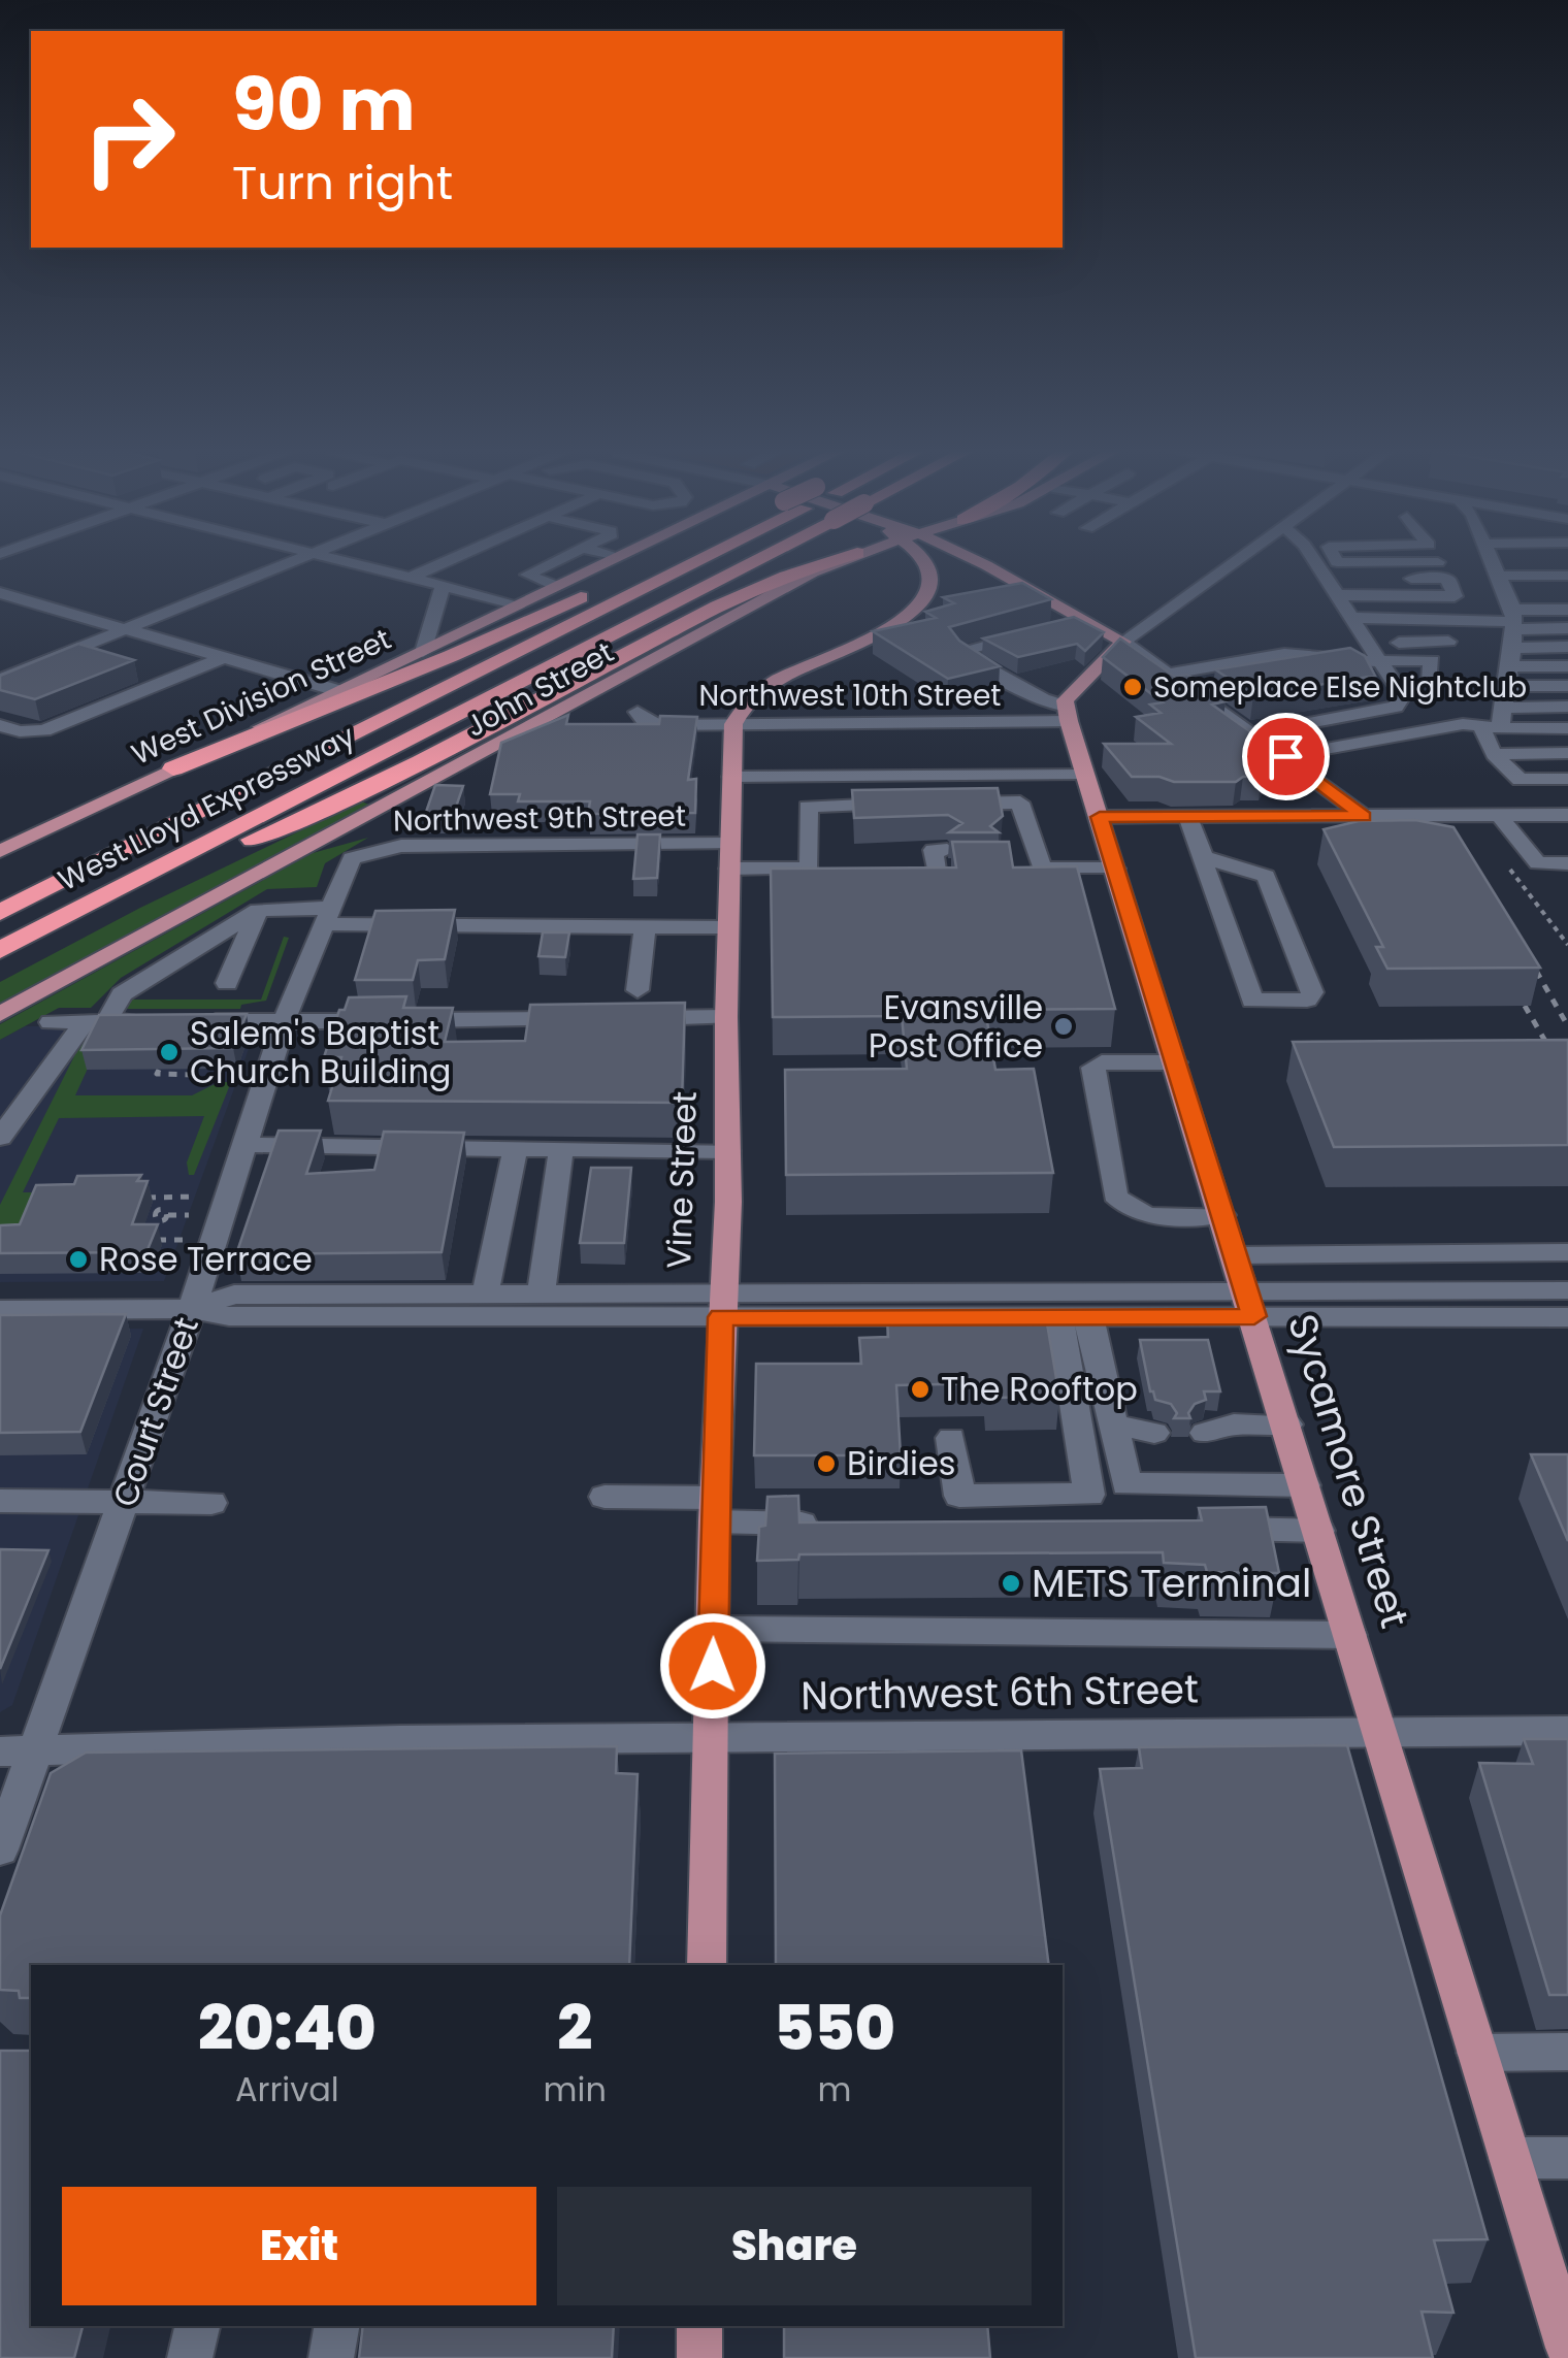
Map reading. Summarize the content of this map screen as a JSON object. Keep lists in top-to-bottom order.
{
  "streets": {
    "highway": ["West Lloyd Expressway"],
    "main road": [
      "John Street",
      "West Division Street",
      "Vine Street",
      "Sycamore Street"
    ],
    "street": [
      "Northwest 10th Street",
      "Northwest 9th Street",
      "Court Street",
      "Northwest 6th Street"
    ]
  },
  "crossings": [
    ["Northwest 10th Street", "Vine Street"],
    ["Northwest 10th Street", "Sycamore Street"],
    ["Northwest 9th Street", "Vine Street"],
    ["Northwest 9th Street", "Court Street"],
    ["Vine Street", "Northwest 6th Street"],
    ["Court Street", "Northwest 6th Street"],
    ["Sycamore Street", "Northwest 6th Street"]
  ],
  "places": [
    "Someplace Else Nightclub",
    "Evansville Post Office",
    "Salem's Baptist Church Building",
    "Rose Terrace",
    "The Rooftop",
    "Birdies",
    "METS Terminal"
  ],
  "page": {
    "turn": ["90 m", "Turn right"],
    "eta": [
      "20:40",
      "Arrival",
      "2",
      "min",
      "550",
      "m"
    ],
    "buttons": ["Exit", "Share"]
  }
}
